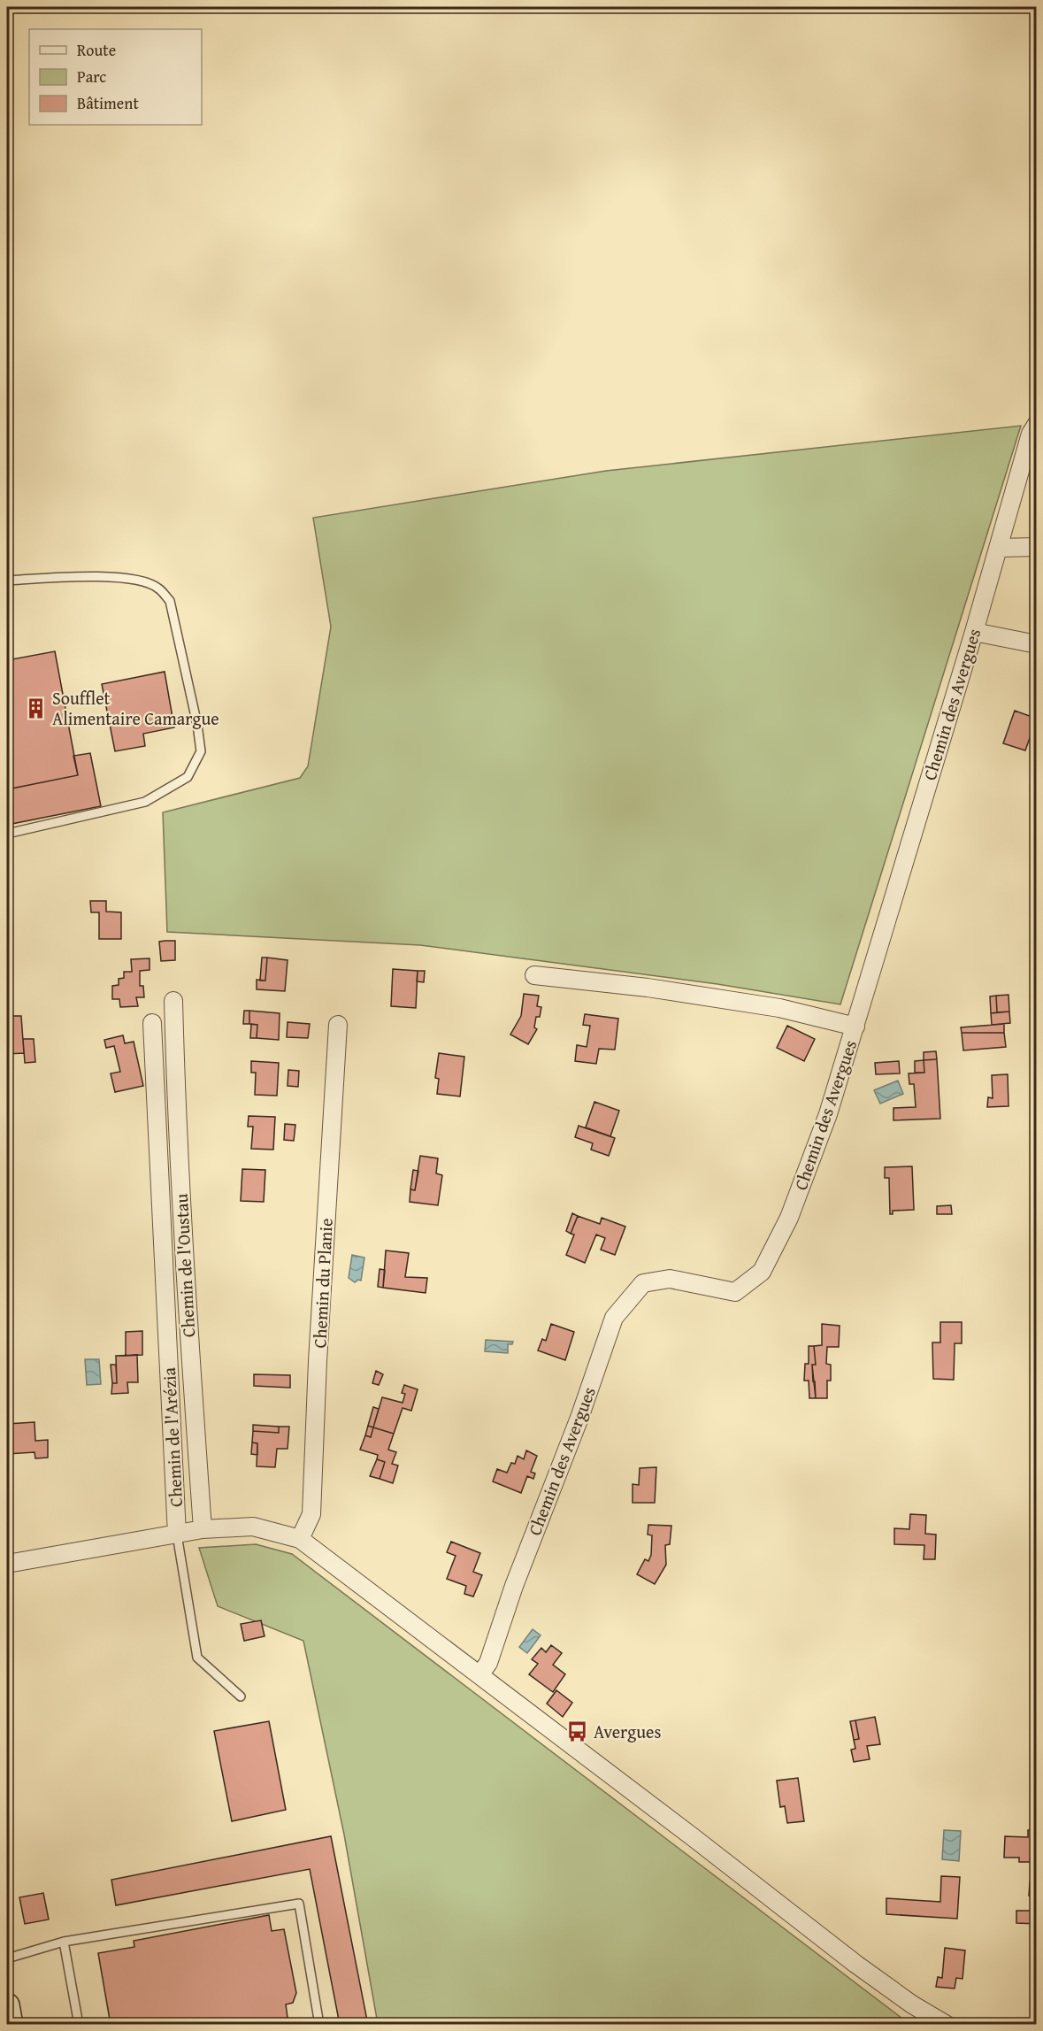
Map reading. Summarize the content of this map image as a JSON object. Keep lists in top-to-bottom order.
{
  "streets": {
    "street": [
      "Chemin des Avergues",
      "Chemin de l'Oustau",
      "Chemin du Planie",
      "Chemin de l'Arézia"
    ]
  },
  "places": {
    "building": ["Soufflet Alimentaire Camargue"],
    "bus stop": ["Avergues"]
  },
  "legend": ["Route", "Parc", "Bâtiment"]
}
